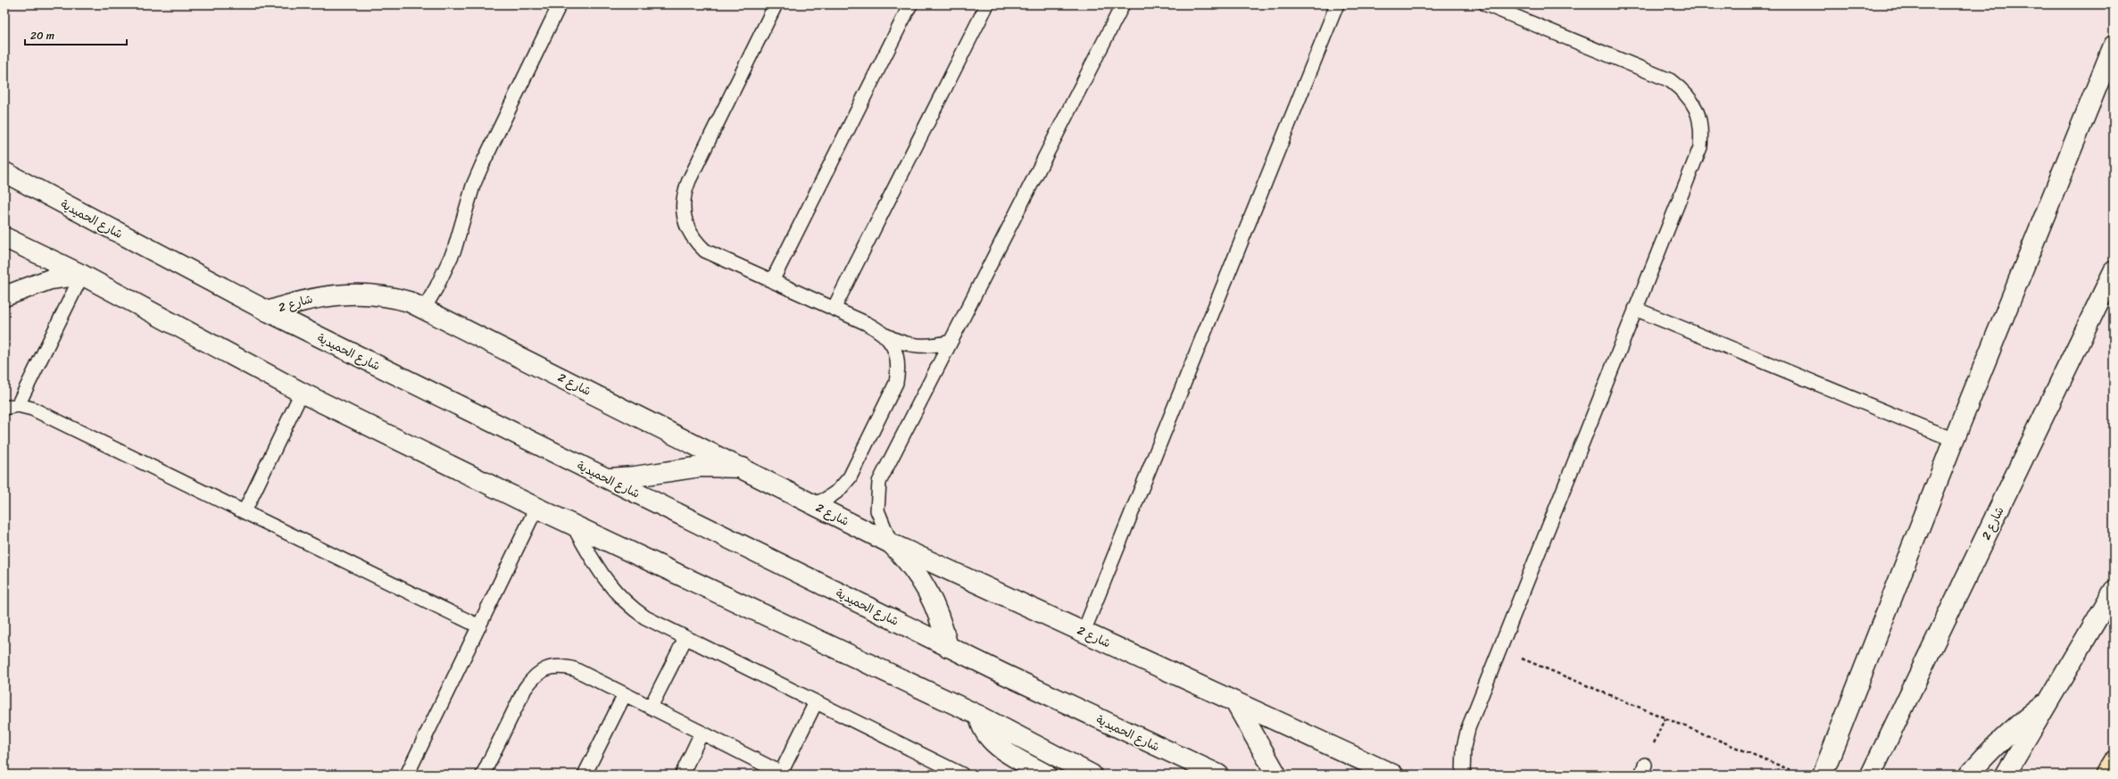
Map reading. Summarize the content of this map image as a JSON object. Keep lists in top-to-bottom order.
{
  "streets": {
    "street": ["شارع الحميدية", "شارع 2"]
  },
  "crossings": [
    ["شارع الحميدية", "شارع 2"]
  ],
  "scale_bar": "20 m"
}
